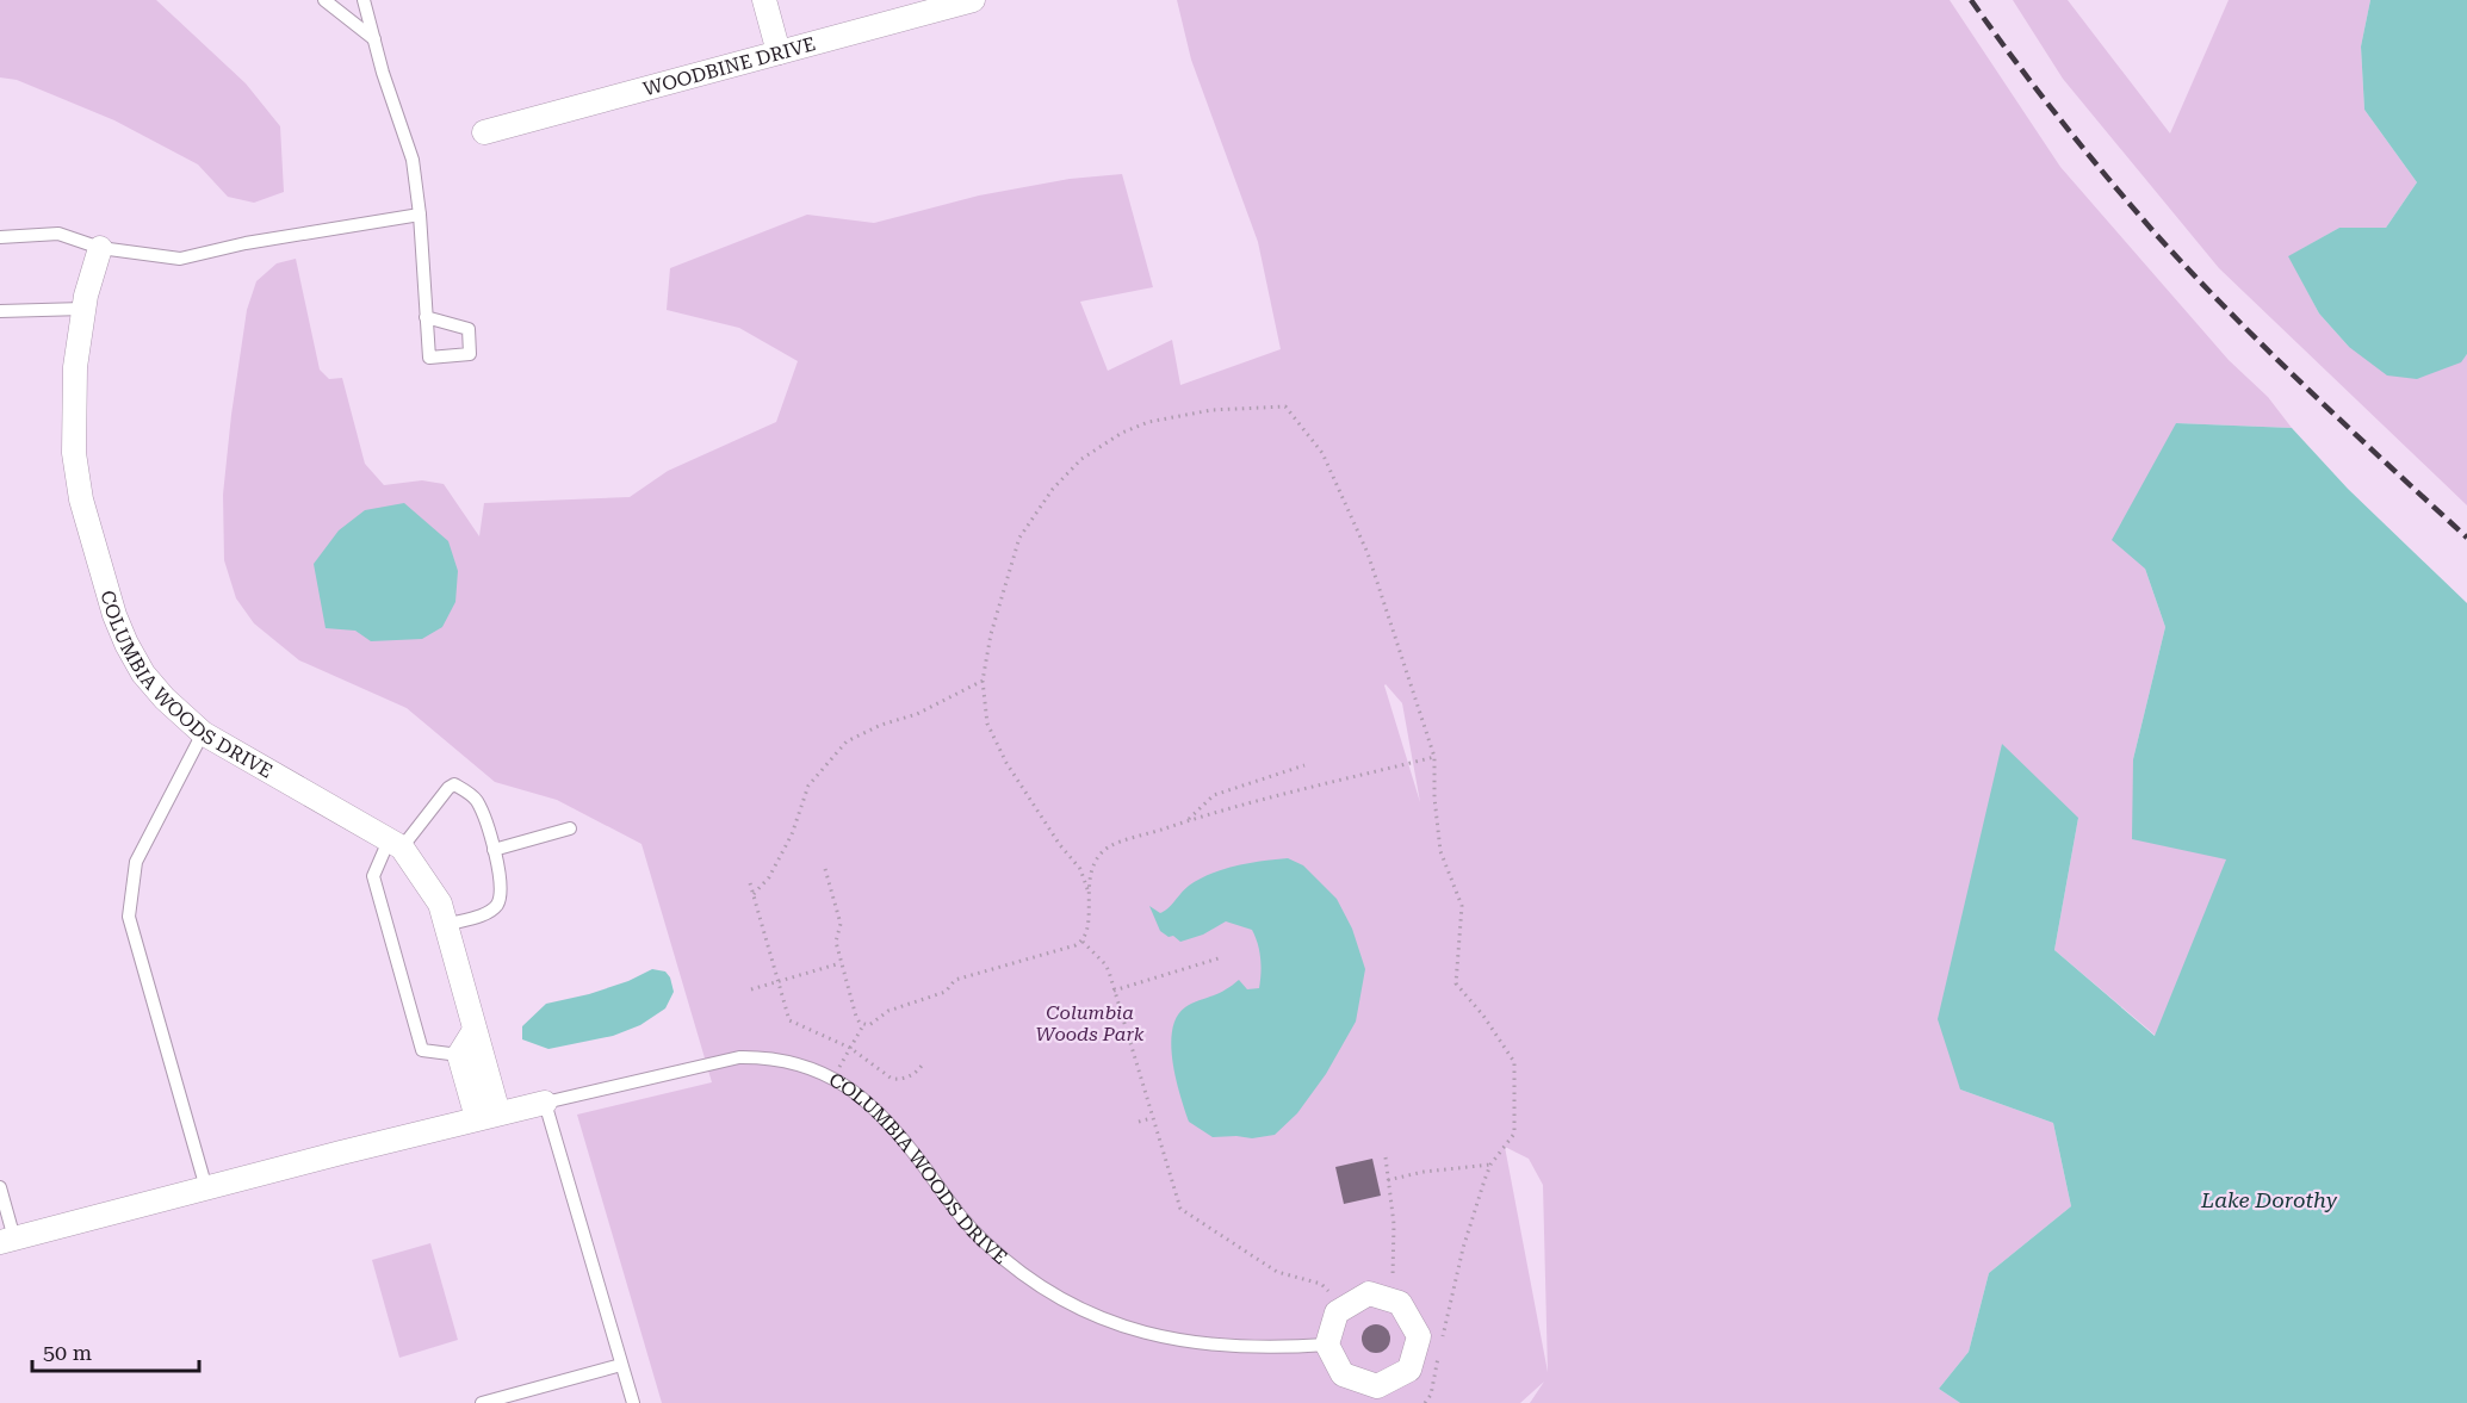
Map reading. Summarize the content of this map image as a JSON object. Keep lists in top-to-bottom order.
{
  "streets": {
    "street": ["WOODBINE DRIVE", "COLUMBIA WOODS DRIVE"]
  },
  "water": ["Lake Dorothy"],
  "parks": ["Columbia Woods Park"],
  "scale_bar": "50 m"
}
